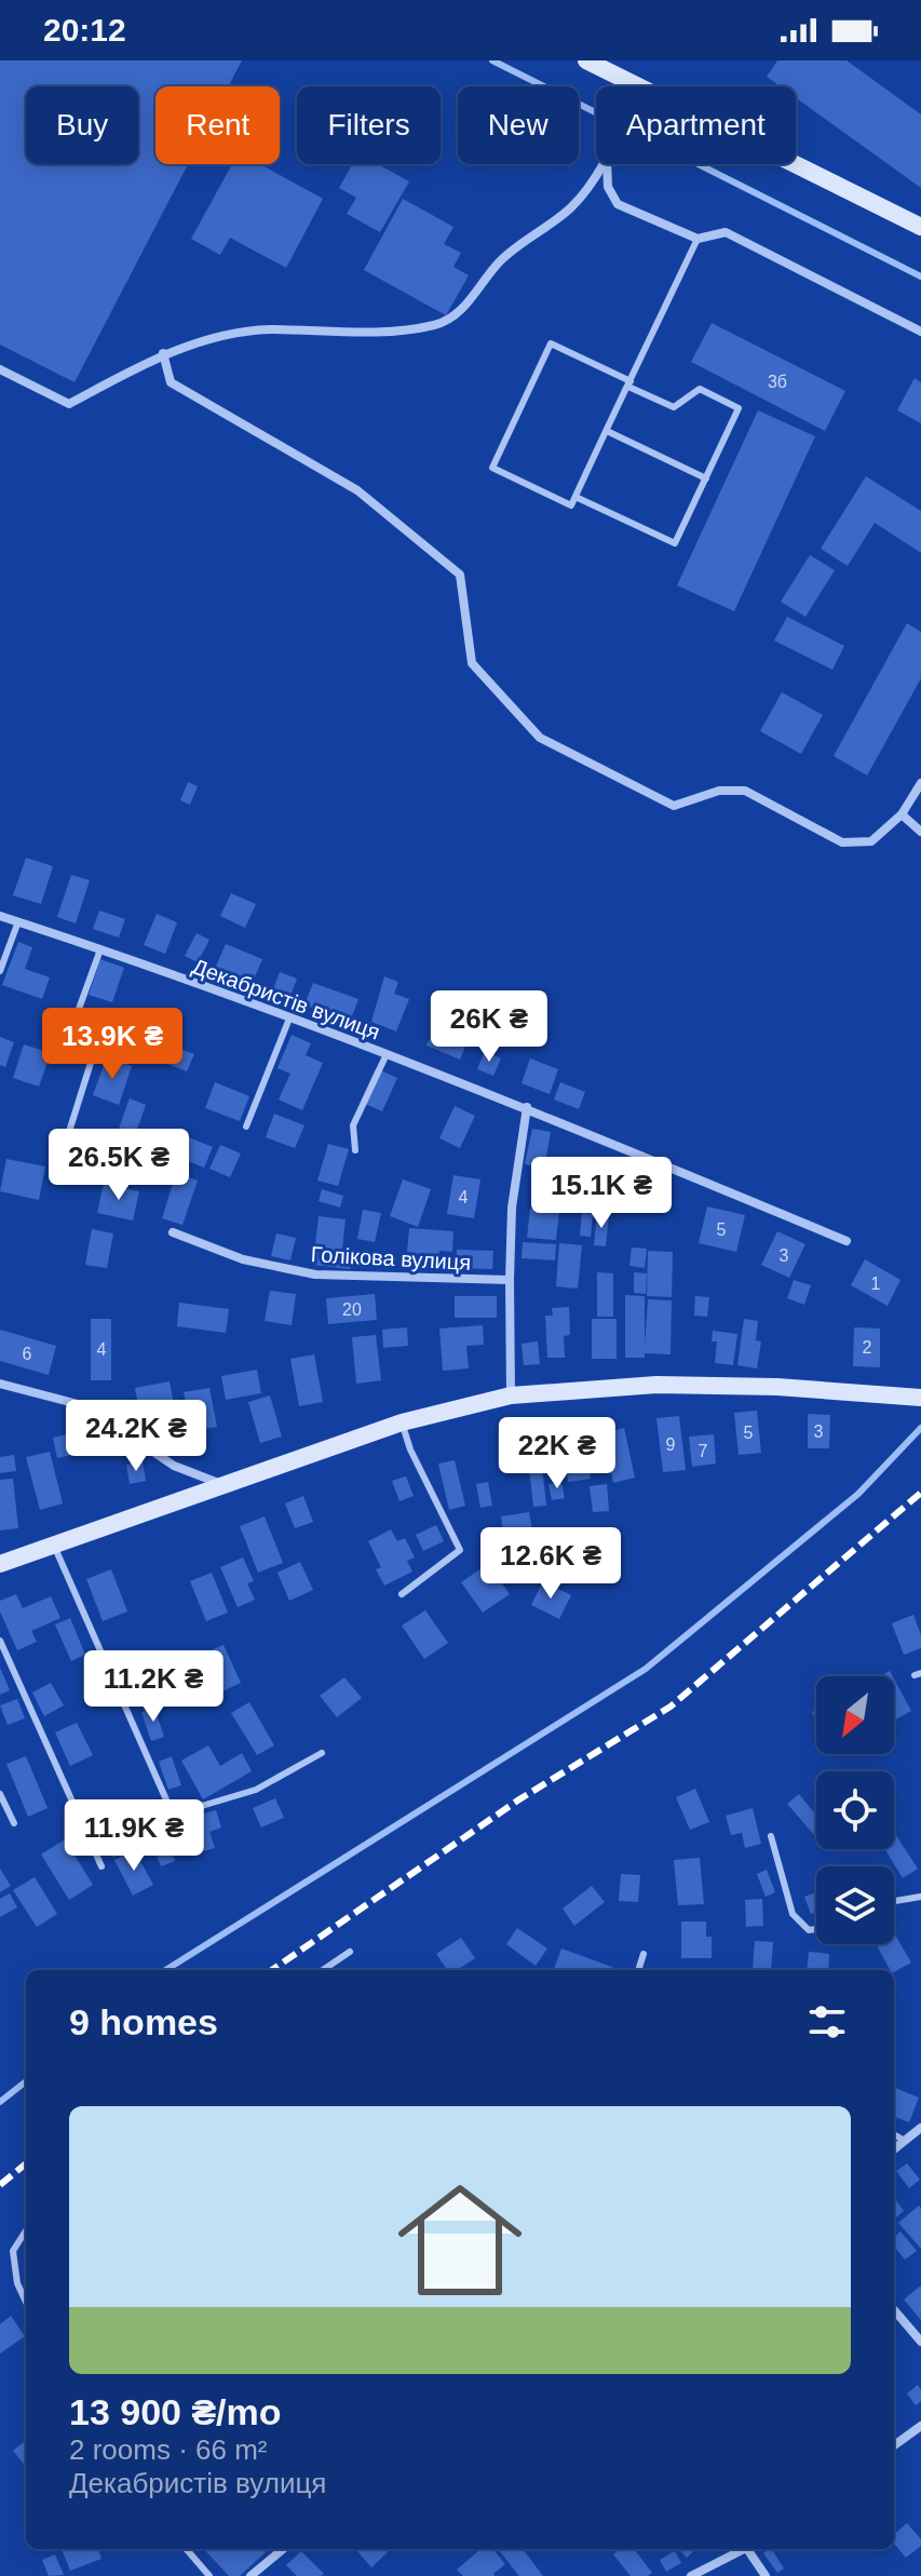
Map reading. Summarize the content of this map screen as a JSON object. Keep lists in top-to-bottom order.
{
  "streets": {
    "street": ["Декабристів вулиця", "Голікова вулиця"]
  },
  "house_numbers": [
    "3б",
    "4",
    "5",
    "3",
    "1",
    "20",
    "2",
    "4",
    "6",
    "3",
    "5",
    "9",
    "7"
  ],
  "north": "bottom left",
  "page": {
    "status": "20:12",
    "chip": [
      "Buy",
      "Rent",
      "Filters",
      "New",
      "Apartment"
    ],
    "price": [
      "26K ₴",
      "13.9K ₴",
      "26.5K ₴",
      "15.1K ₴",
      "24.2K ₴",
      "22K ₴",
      "12.6K ₴",
      "11.2K ₴",
      "11.9K ₴"
    ],
    "heading": "9 homes",
    "list": [
      {
        "name": "13 900 ₴/mo",
        "note": "2 rooms · 66 m² · Декабристів вулиця"
      }
    ]
  }
}
